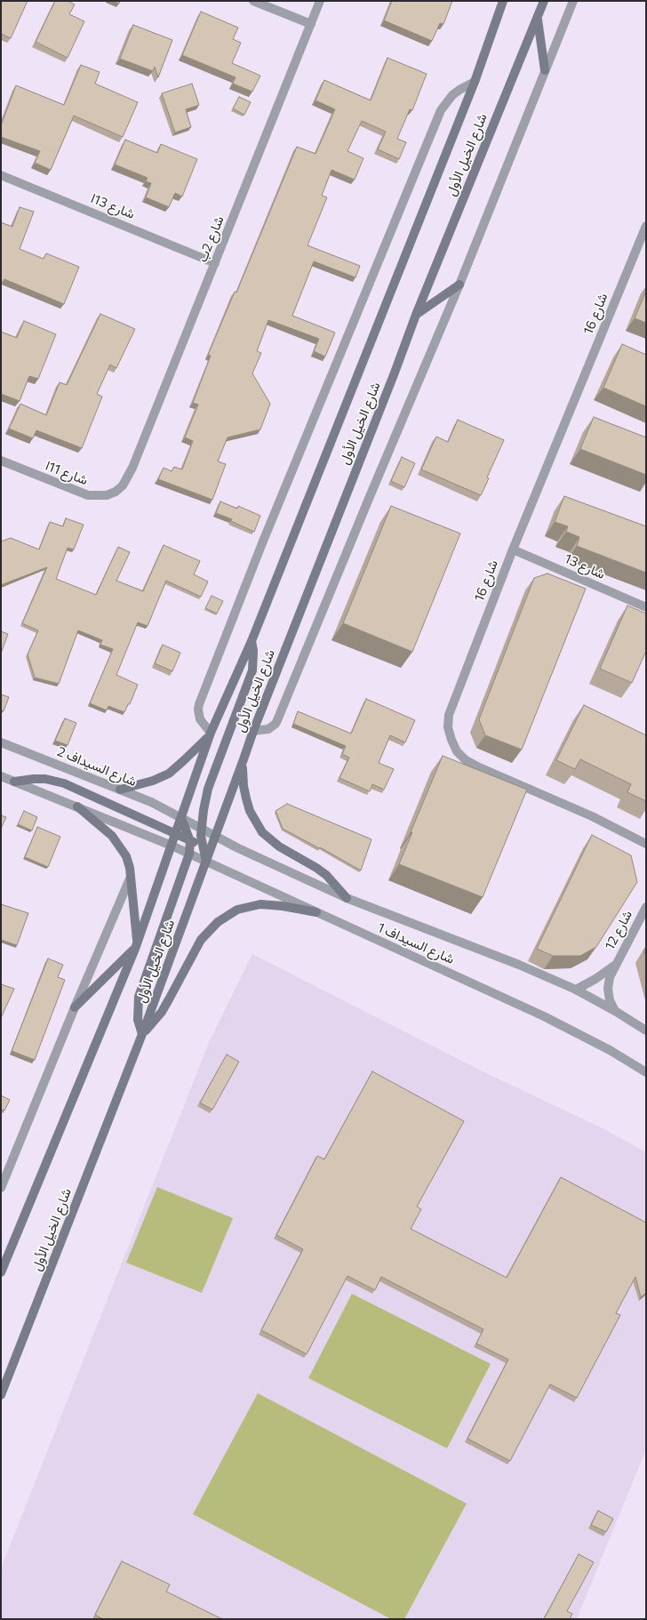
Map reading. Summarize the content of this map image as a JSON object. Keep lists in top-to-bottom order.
{
  "streets": {
    "main road": ["شارع الخيل الأول"],
    "street": [
      "شارع 13ا",
      "شارع 2ب",
      "شارع 16",
      "شارع 11ا",
      "شارع 13",
      "شارع السيداف 2",
      "شارع 12",
      "شارع السيداف 1"
    ]
  },
  "crossings": [
    ["شارع الخيل الأول", "شارع السيداف 2"],
    ["شارع الخيل الأول", "شارع السيداف 1"],
    ["شارع 13ا", "شارع 2ب"],
    ["شارع 2ب", "شارع 11ا"],
    ["شارع 16", "شارع 13"],
    ["شارع السيداف 2", "شارع السيداف 1"],
    ["شارع 12", "شارع السيداف 1"]
  ]
}
